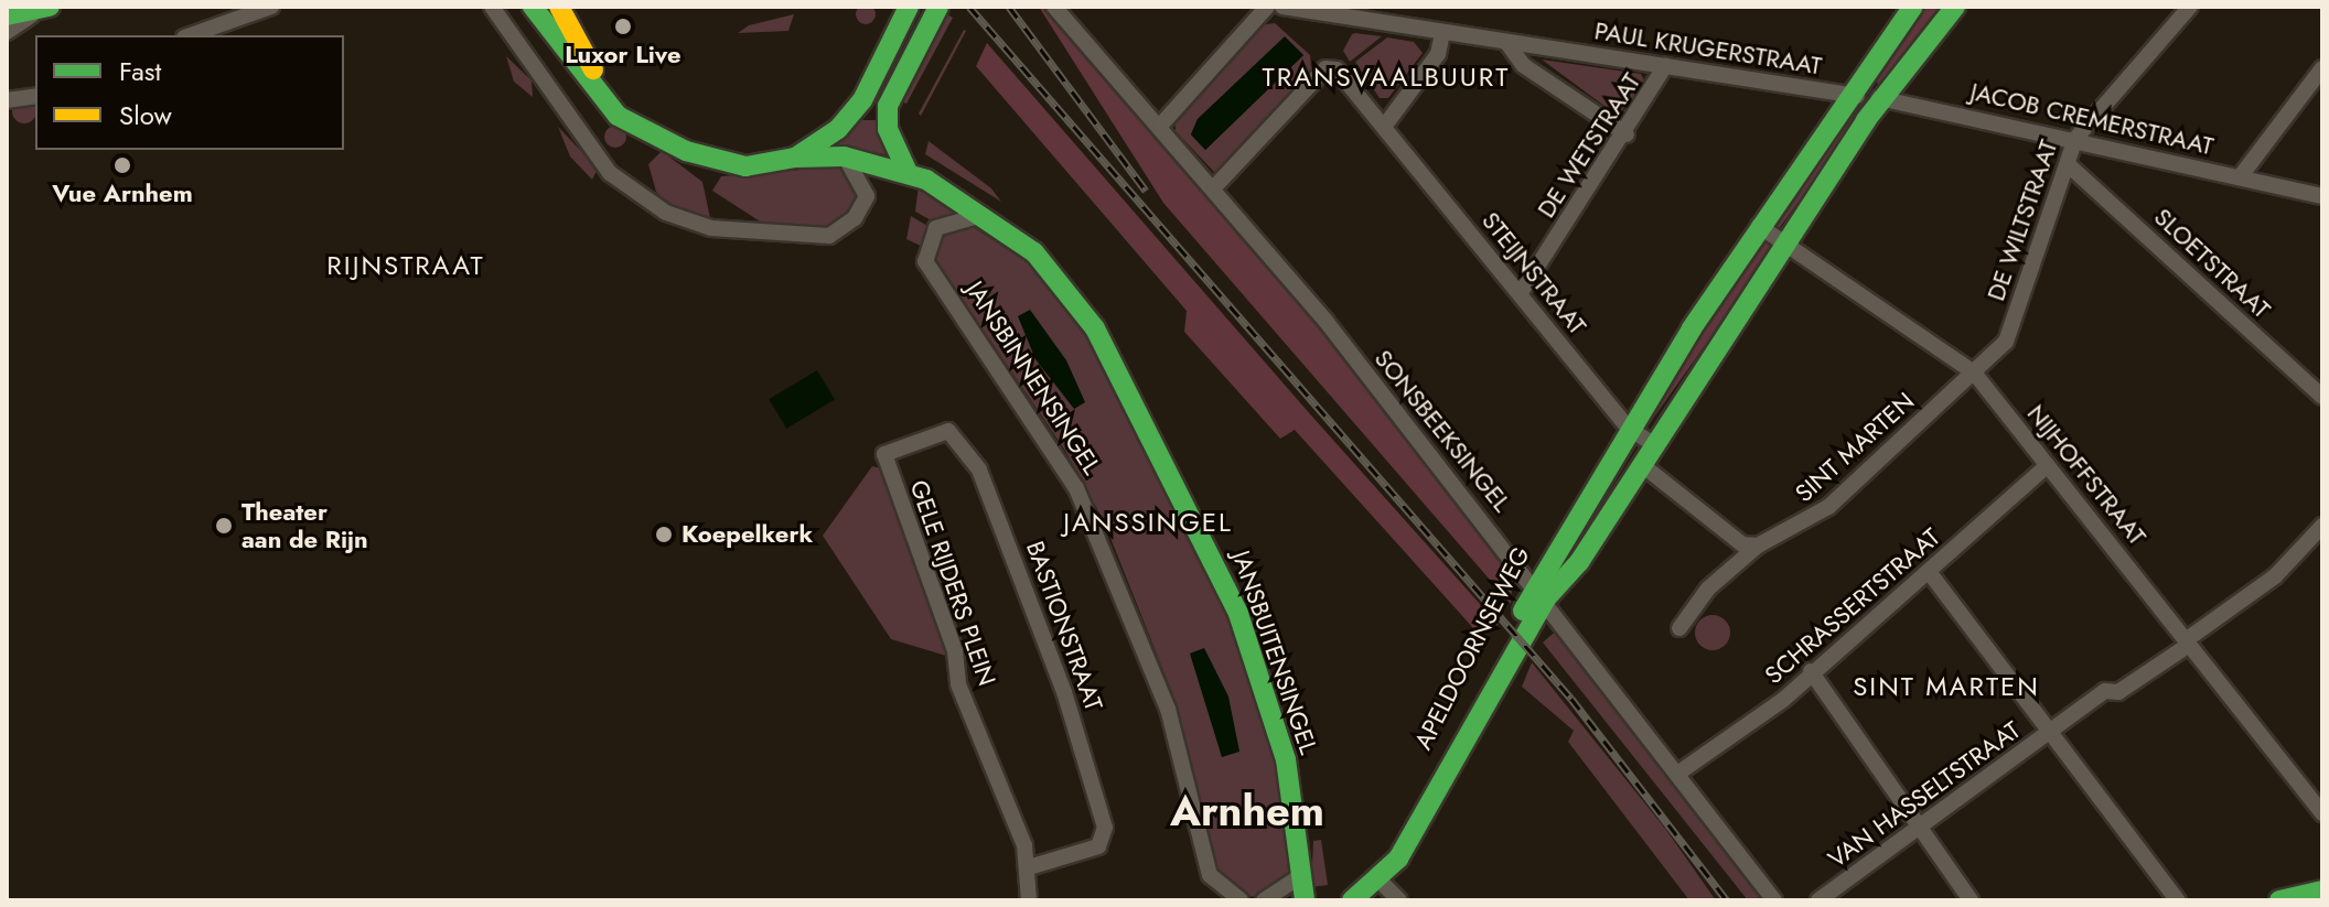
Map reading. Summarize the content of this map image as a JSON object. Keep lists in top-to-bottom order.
{
  "streets": {
    "main road": ["APELDOORNSEWEG", "JANSBUITENSINGEL"],
    "street": [
      "PAUL KRUGERSTRAAT",
      "JACOB CREMERSTRAAT",
      "DE WETSTRAAT",
      "DE WILTSTRAAT",
      "SLOETSTRAAT",
      "STEIJNSTRAAT",
      "JANSBINNENSINGEL",
      "SONSBEEKSINGEL",
      "SINT MARTEN",
      "NIJHOFFSTRAAT",
      "GELE RIJDERS PLEIN",
      "SCHRASSERTSTRAAT",
      "BASTIONSTRAAT",
      "VAN HASSELTSTRAAT"
    ]
  },
  "crossings": [
    ["PAUL KRUGERSTRAAT", "JACOB CREMERSTRAAT"],
    ["PAUL KRUGERSTRAAT", "DE WETSTRAAT"],
    ["PAUL KRUGERSTRAAT", "APELDOORNSEWEG"],
    ["JACOB CREMERSTRAAT", "DE WILTSTRAAT"],
    ["JACOB CREMERSTRAAT", "APELDOORNSEWEG"],
    ["DE WETSTRAAT", "STEIJNSTRAAT"],
    ["DE WILTSTRAAT", "SLOETSTRAAT"],
    ["DE WILTSTRAAT", "SINT MARTEN"],
    ["DE WILTSTRAAT", "NIJHOFFSTRAAT"],
    ["STEIJNSTRAAT", "SONSBEEKSINGEL"],
    ["STEIJNSTRAAT", "APELDOORNSEWEG"],
    ["JANSBINNENSINGEL", "JANSBUITENSINGEL"],
    ["SONSBEEKSINGEL", "SCHRASSERTSTRAAT"],
    ["SONSBEEKSINGEL", "APELDOORNSEWEG"],
    ["SINT MARTEN", "NIJHOFFSTRAAT"],
    ["NIJHOFFSTRAAT", "SCHRASSERTSTRAAT"],
    ["NIJHOFFSTRAAT", "APELDOORNSEWEG"],
    ["NIJHOFFSTRAAT", "VAN HASSELTSTRAAT"],
    ["GELE RIJDERS PLEIN", "BASTIONSTRAAT"]
  ],
  "districts": [
    "TRANSVAALBUURT",
    "RIJNSTRAAT",
    "JANSSINGEL",
    "SINT MARTEN",
    "Arnhem"
  ],
  "places": [
    "Luxor Live",
    "Vue Arnhem",
    "Theater aan de Rijn",
    "Koepelkerk"
  ],
  "legend": ["Fast", "Slow"]
}
